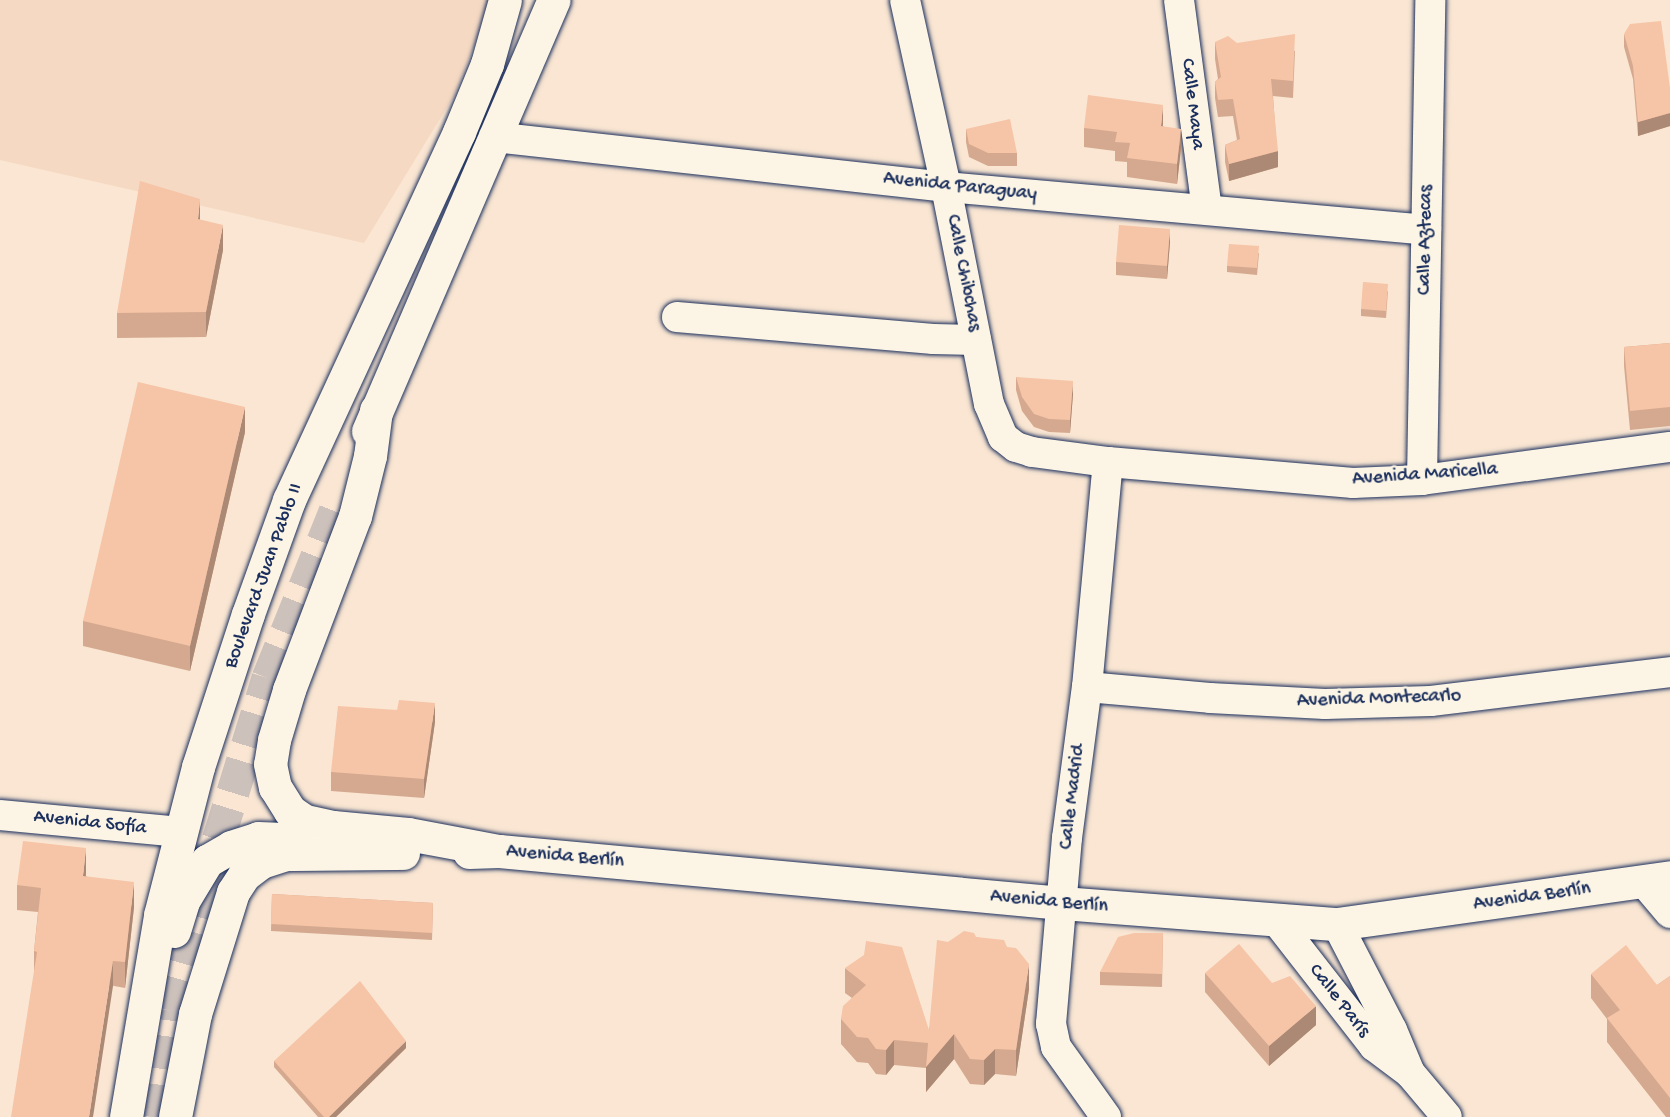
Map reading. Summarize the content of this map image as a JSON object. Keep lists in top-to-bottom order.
{
  "streets": {
    "main road": ["Boulevard Juan Pablo II", "Avenida Berlín"],
    "street": [
      "Calle Maya",
      "Avenida Paraguay",
      "Calle Aztecas",
      "Calle Chibchas",
      "Avenida Maricella",
      "Avenida Montecarlo",
      "Calle Madrid",
      "Avenida Sofía",
      "Calle París"
    ]
  },
  "crossings": [
    ["Calle Maya", "Avenida Paraguay"],
    ["Avenida Paraguay", "Calle Aztecas"],
    ["Avenida Paraguay", "Calle Chibchas"],
    ["Calle Aztecas", "Avenida Maricella"],
    ["Calle Chibchas", "Avenida Maricella"],
    ["Calle Chibchas", "Calle Madrid"],
    ["Avenida Maricella", "Calle Madrid"],
    ["Boulevard Juan Pablo II", "Avenida Sofía"],
    ["Avenida Montecarlo", "Calle Madrid"],
    ["Calle Madrid", "Avenida Berlín"],
    ["Avenida Berlín", "Calle París"]
  ]
}
